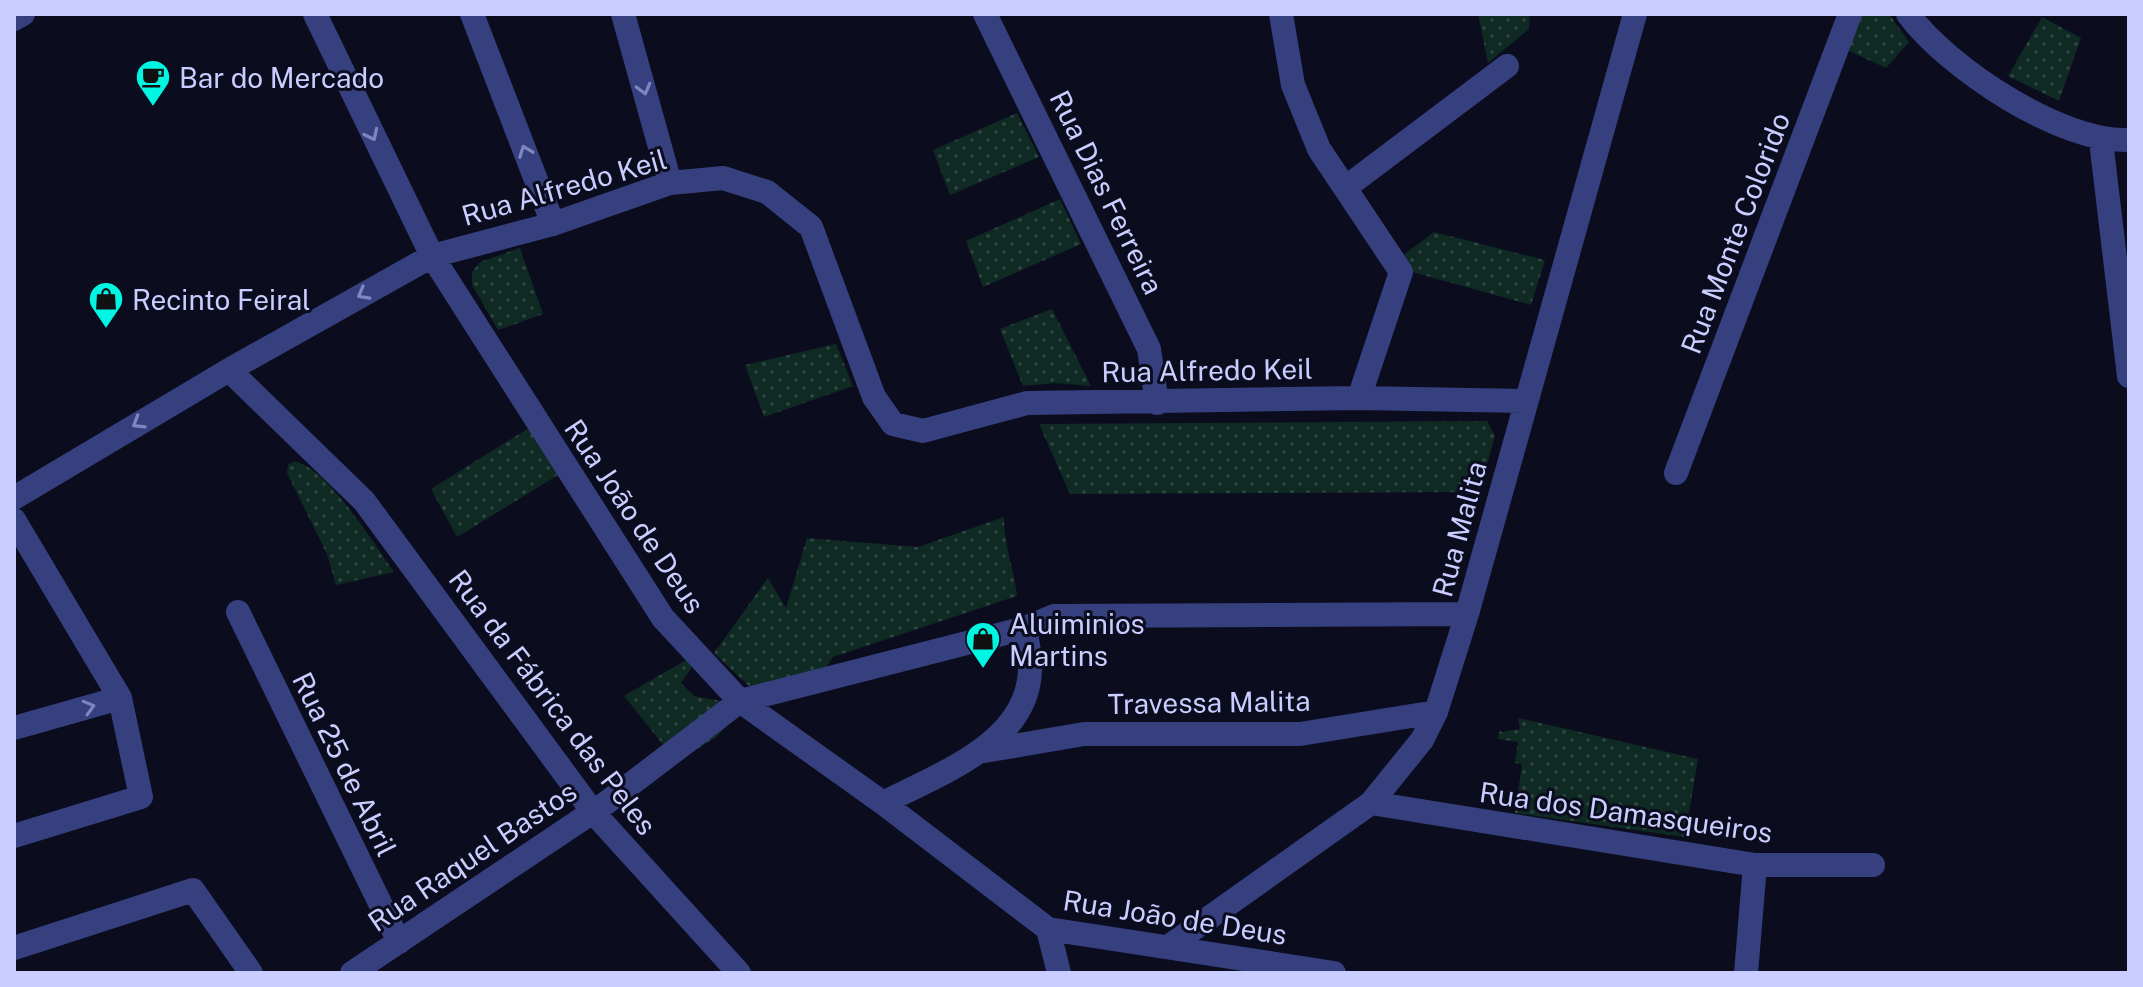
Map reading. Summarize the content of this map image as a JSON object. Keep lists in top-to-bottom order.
{
  "streets": {
    "street": [
      "Rua Alfredo Keil",
      "Rua Dias Ferreira",
      "Rua Monte Colorido",
      "Rua João de Deus",
      "Rua Malita",
      "Rua da Fábrica das Peles",
      "Travessa Malita",
      "Rua 25 de Abril",
      "Rua dos Damasqueiros",
      "Rua Raquel Bastos"
    ]
  },
  "crossings": [
    ["Rua Alfredo Keil", "Rua Dias Ferreira"],
    ["Rua Alfredo Keil", "Rua João de Deus"],
    ["Rua Alfredo Keil", "Rua Malita"],
    ["Rua Alfredo Keil", "Rua da Fábrica das Peles"],
    ["Rua João de Deus", "Rua Malita"],
    ["Rua João de Deus", "Travessa Malita"],
    ["Rua João de Deus", "Rua Raquel Bastos"],
    ["Rua Malita", "Travessa Malita"],
    ["Rua Malita", "Rua dos Damasqueiros"],
    ["Rua da Fábrica das Peles", "Rua Raquel Bastos"],
    ["Rua 25 de Abril", "Rua Raquel Bastos"]
  ],
  "places": {
    "cafe": ["Bar do Mercado"],
    "shop": ["Recinto Feiral", "Aluiminios Martins"]
  }
}
